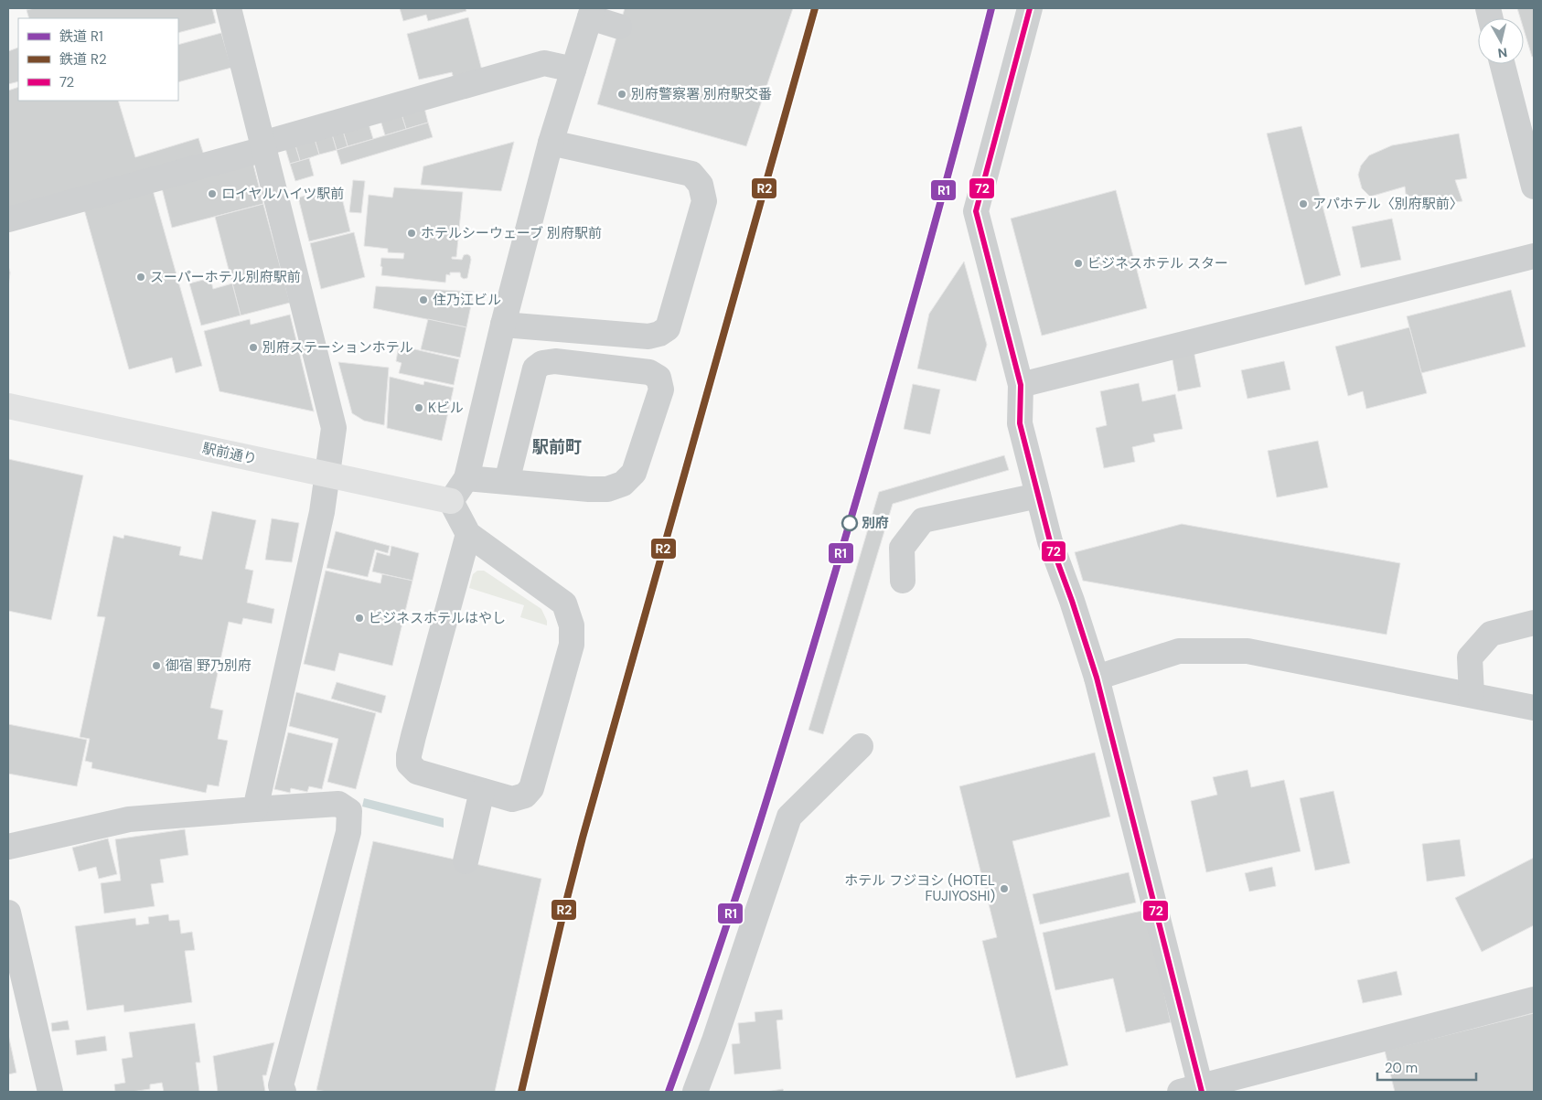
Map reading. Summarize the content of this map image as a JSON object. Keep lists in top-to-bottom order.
{
  "streets": {
    "main road": ["駅前通り"]
  },
  "districts": ["駅前町"],
  "places": [
    "別府警察署 別府駅交番",
    "ロイヤルハイツ駅前",
    "アパホテル〈別府駅前〉",
    "ホテルシーウェーブ 別府駅前",
    "ビジネスホテル スター",
    "スーパーホテル別府駅前",
    "住乃江ビル",
    "別府ステーションホテル",
    "Kビル",
    "別府",
    "ビジネスホテルはやし",
    "御宿 野乃別府",
    "ホテル フジヨシ (HOTEL FUJIYOSHI)"
  ],
  "lines": ["rail line R1", "rail line R2", "transit line 72"],
  "legend": ["鉄道 R1", "鉄道 R2", "72"],
  "scale_bar": "20 m",
  "north": "bottom"
}
